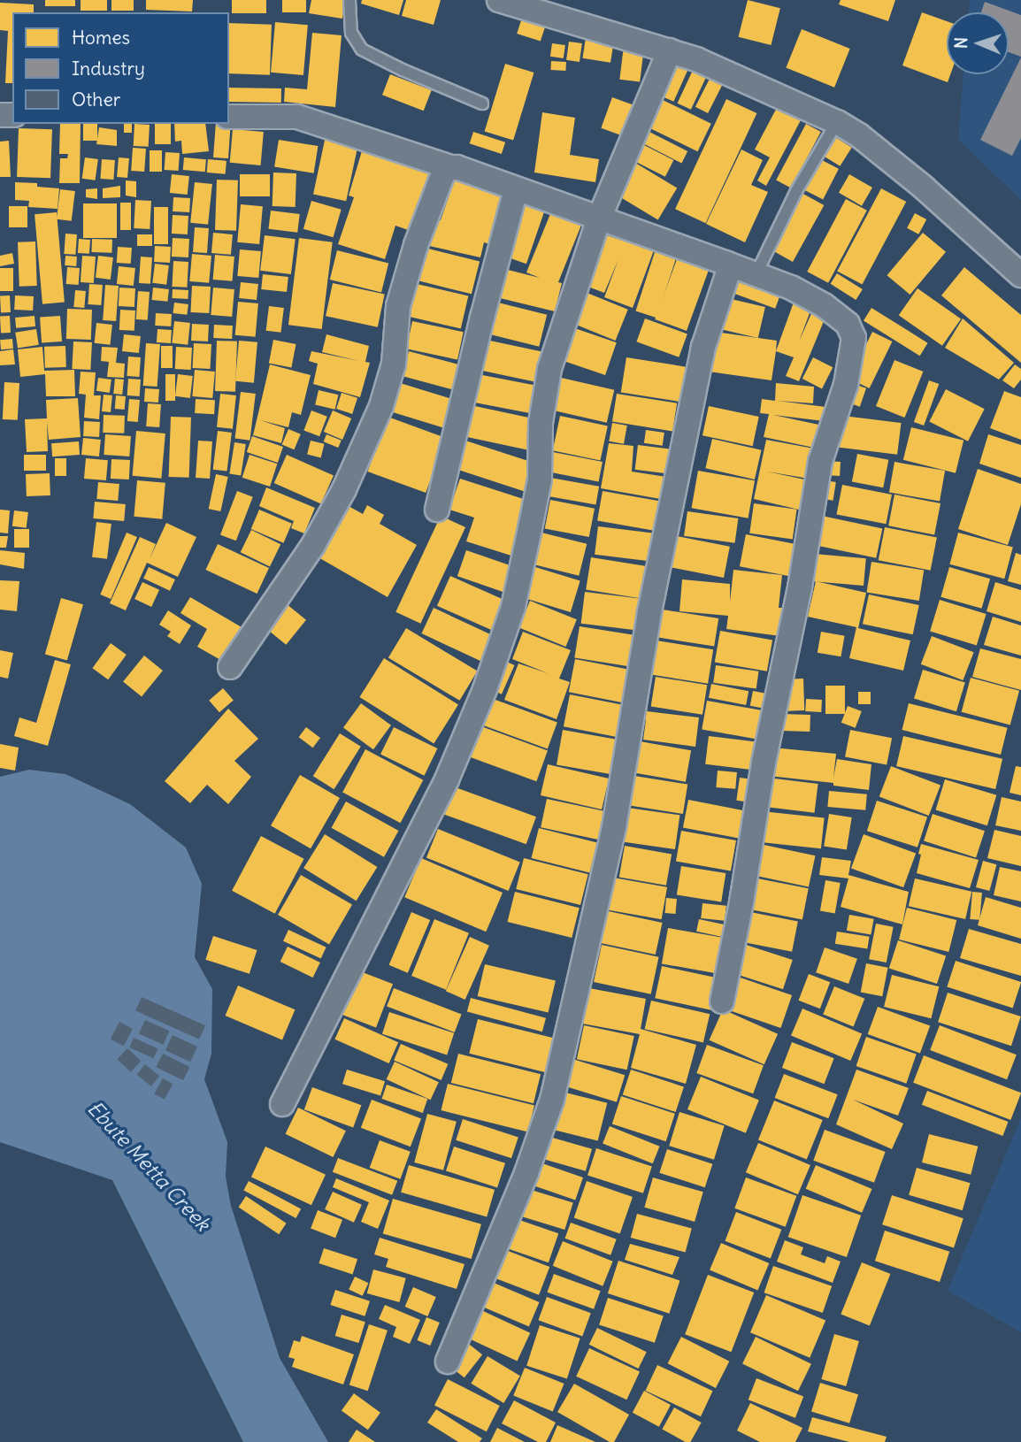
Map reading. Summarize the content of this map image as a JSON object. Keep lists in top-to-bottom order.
{
  "water": ["Ebute Metta Creek"],
  "legend": ["Homes", "Industry", "Other"],
  "north": "left"
}
